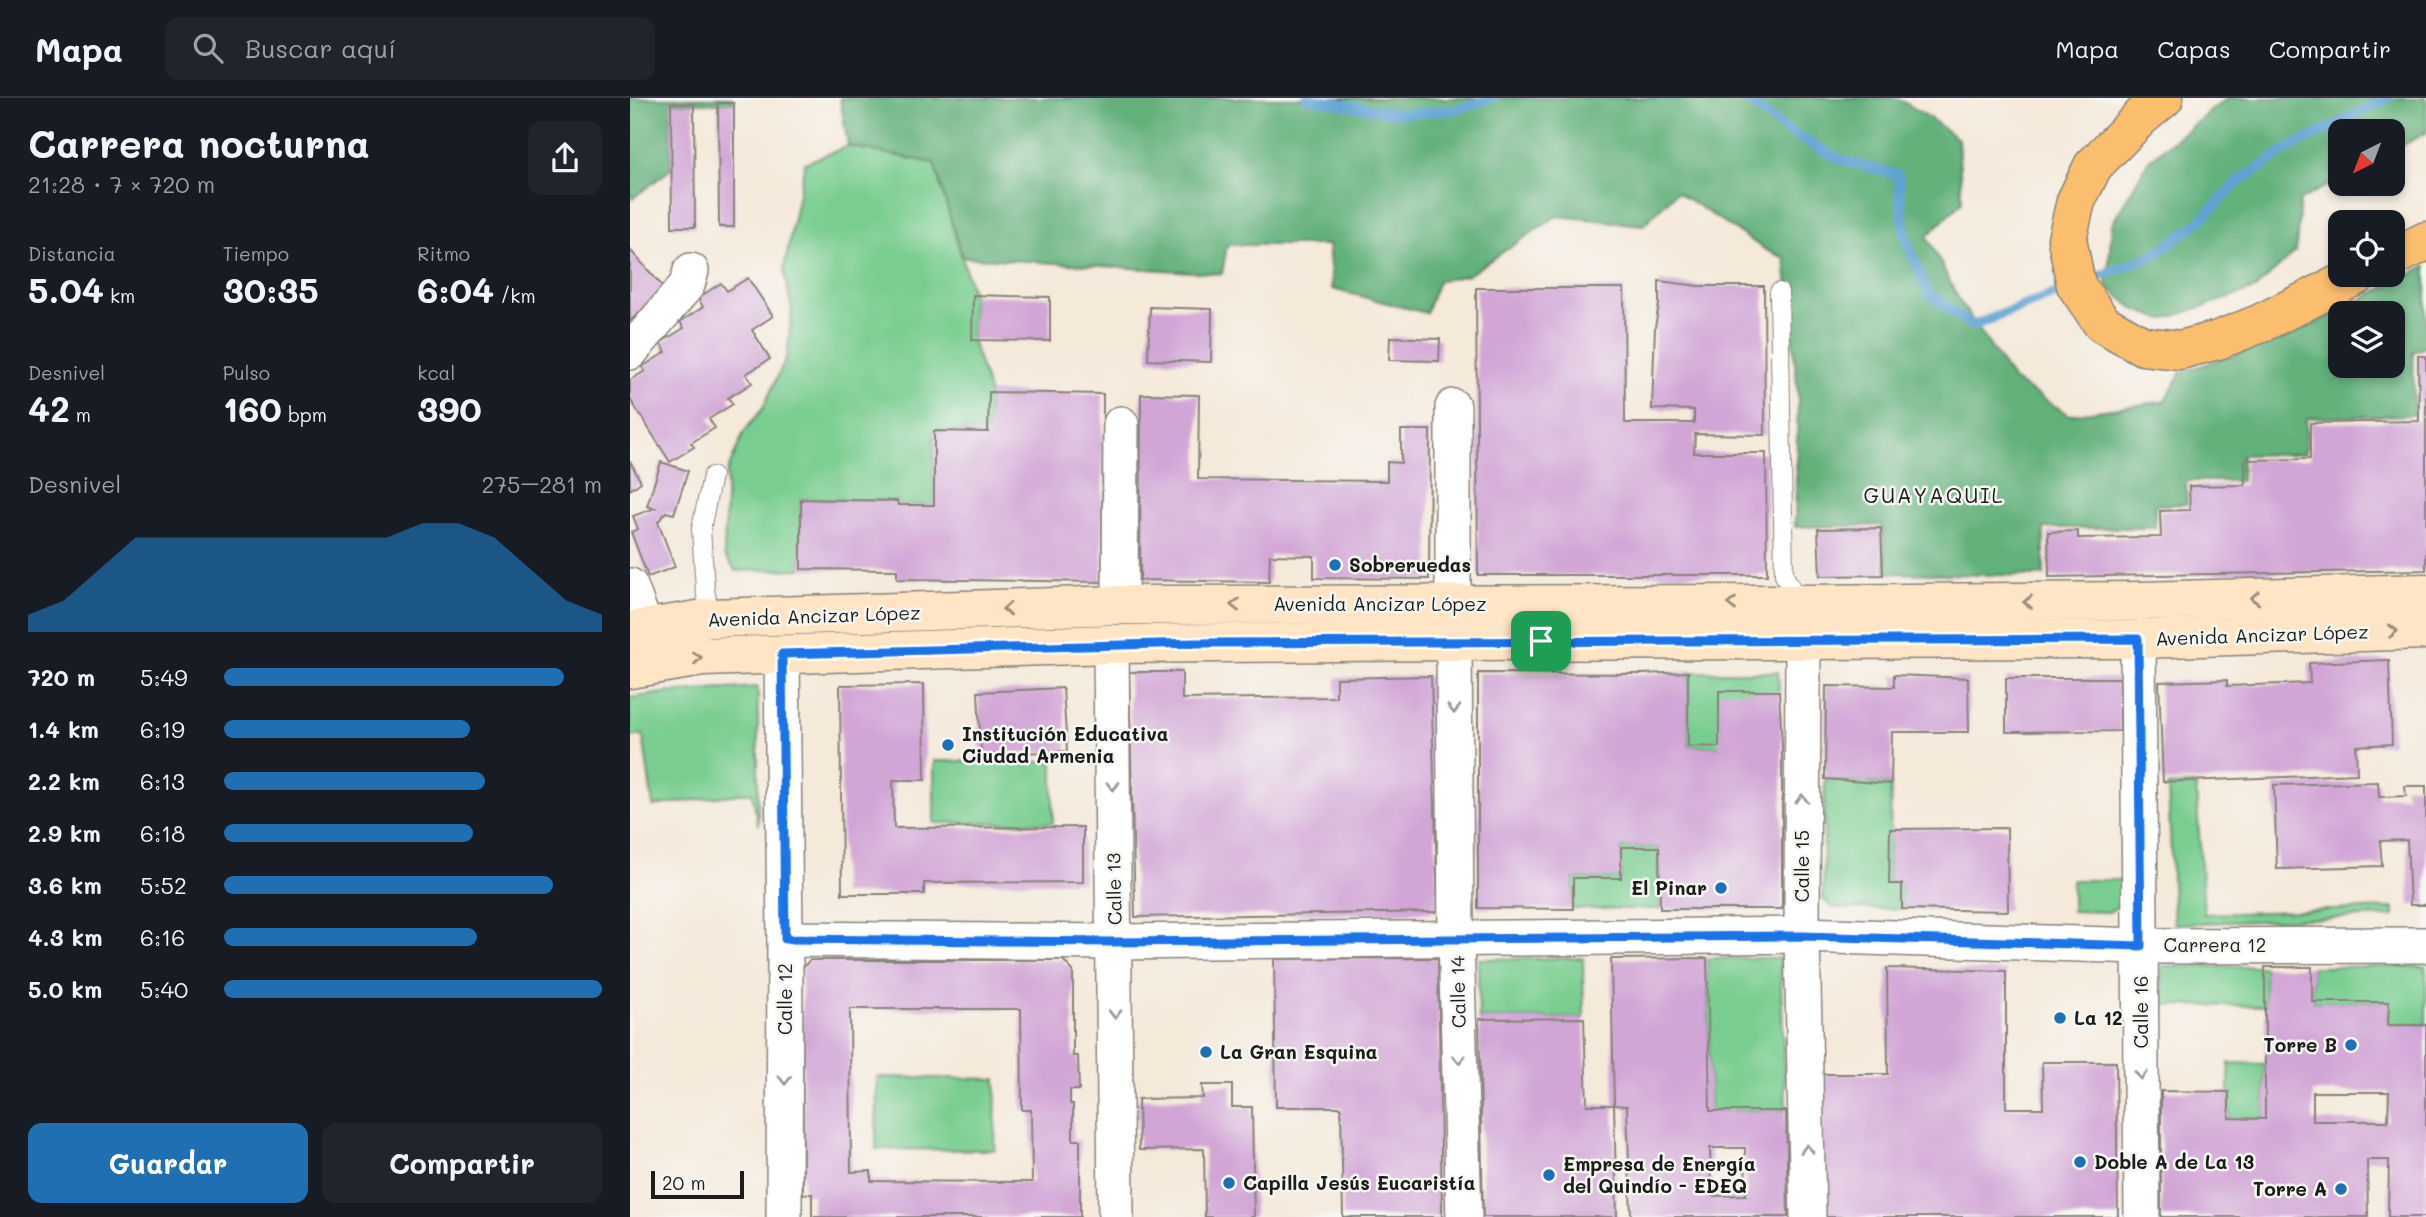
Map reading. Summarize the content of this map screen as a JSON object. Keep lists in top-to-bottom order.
{
  "streets": {
    "main road": ["Avenida Ancizar López"],
    "street": [
      "Calle 15",
      "Calle 13",
      "Carrera 12",
      "Calle 14",
      "Calle 12",
      "Calle 16"
    ]
  },
  "crossings": [
    ["Avenida Ancizar López", "Calle 15"],
    ["Avenida Ancizar López", "Calle 13"],
    ["Avenida Ancizar López", "Calle 14"],
    ["Avenida Ancizar López", "Calle 12"],
    ["Avenida Ancizar López", "Calle 16"],
    ["Calle 15", "Carrera 12"],
    ["Calle 13", "Carrera 12"],
    ["Carrera 12", "Calle 14"],
    ["Carrera 12", "Calle 12"],
    ["Carrera 12", "Calle 16"]
  ],
  "one_way": [
    "Calle 15",
    "Calle 13",
    "Calle 14",
    "Calle 12",
    "Calle 16"
  ],
  "districts": ["GUAYAQUIL"],
  "places": [
    "Sobreruedas",
    "Institución Educativa Ciudad Armenia",
    "El Pinar",
    "La 12",
    "Torre B",
    "La Gran Esquina",
    "Doble A de La 13",
    "Empresa de Energía del Quindío - EDEQ",
    "Capilla Jesús Eucaristía",
    "Torre A"
  ],
  "scale_bar": "20 m",
  "north": "bottom left",
  "page": {
    "header": "Mapa",
    "search": "Buscar aquí",
    "nav": ["Mapa", "Capas", "Compartir"],
    "heading": ["Carrera nocturna", "21:28 · 7 × 720 m"],
    "stats": [
      ["Distancia", "5.04 km"],
      ["Tiempo", "30:35"],
      ["Ritmo", "6:04 /km"],
      ["Desnivel", "42 m"],
      ["Pulso", "160 bpm"],
      ["kcal", "390"]
    ],
    "chart": ["Desnivel", "275–281 m"],
    "list": [
      {
        "name": "720 m",
        "note": "5:49"
      },
      {
        "name": "1.4 km",
        "note": "6:19"
      },
      {
        "name": "2.2 km",
        "note": "6:13"
      },
      {
        "name": "2.9 km",
        "note": "6:18"
      },
      {
        "name": "3.6 km",
        "note": "5:52"
      },
      {
        "name": "4.3 km",
        "note": "6:16"
      },
      {
        "name": "5.0 km",
        "note": "5:40"
      }
    ],
    "buttons": ["Guardar", "Compartir"],
    "scale": "20 m"
  }
}
